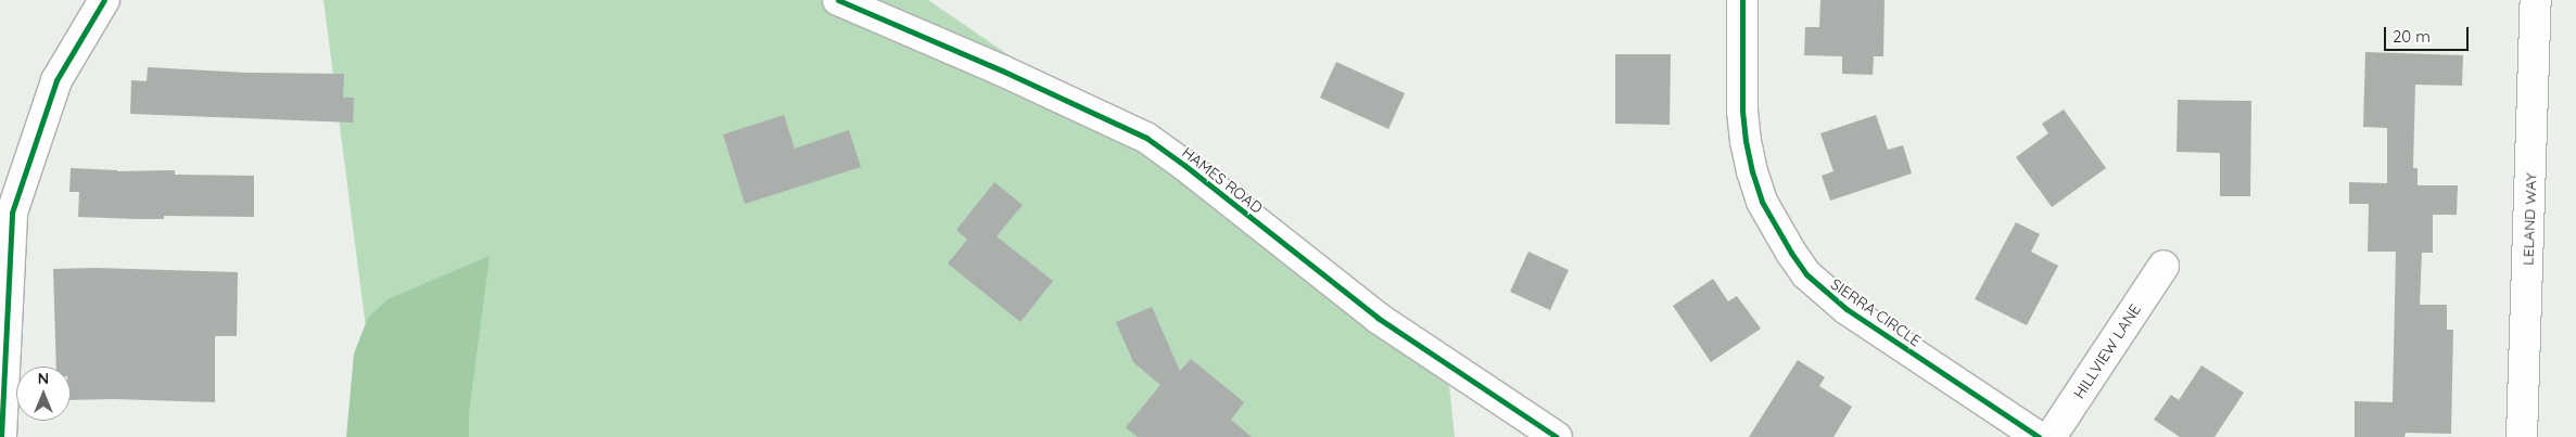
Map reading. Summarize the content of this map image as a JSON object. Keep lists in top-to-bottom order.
{
  "streets": {
    "street": [
      "HAMES ROAD",
      "LELAND WAY",
      "SIERRA CIRCLE",
      "HILLVIEW LANE"
    ]
  },
  "scale_bar": "20 m",
  "north": "top"
}
